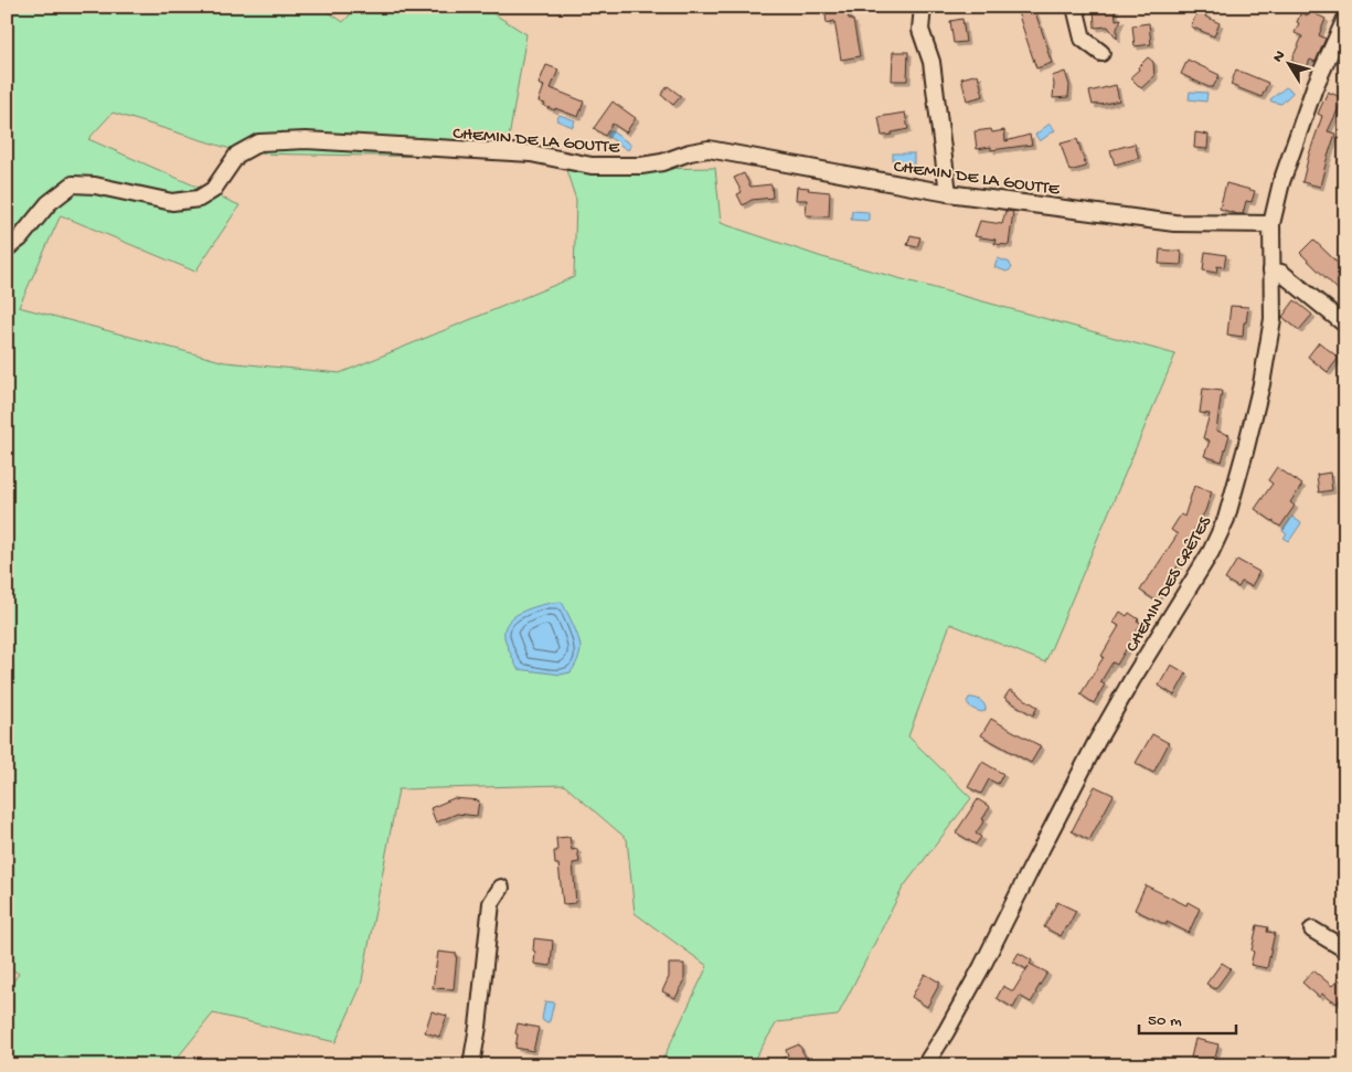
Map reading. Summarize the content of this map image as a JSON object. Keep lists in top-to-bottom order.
{
  "streets": {
    "street": ["CHEMIN DE LA GOUTTE", "CHEMIN DES CRÊTES"]
  },
  "crossings": [
    ["CHEMIN DE LA GOUTTE", "CHEMIN DES CRÊTES"]
  ],
  "scale_bar": "50 m",
  "north": "top left"
}
